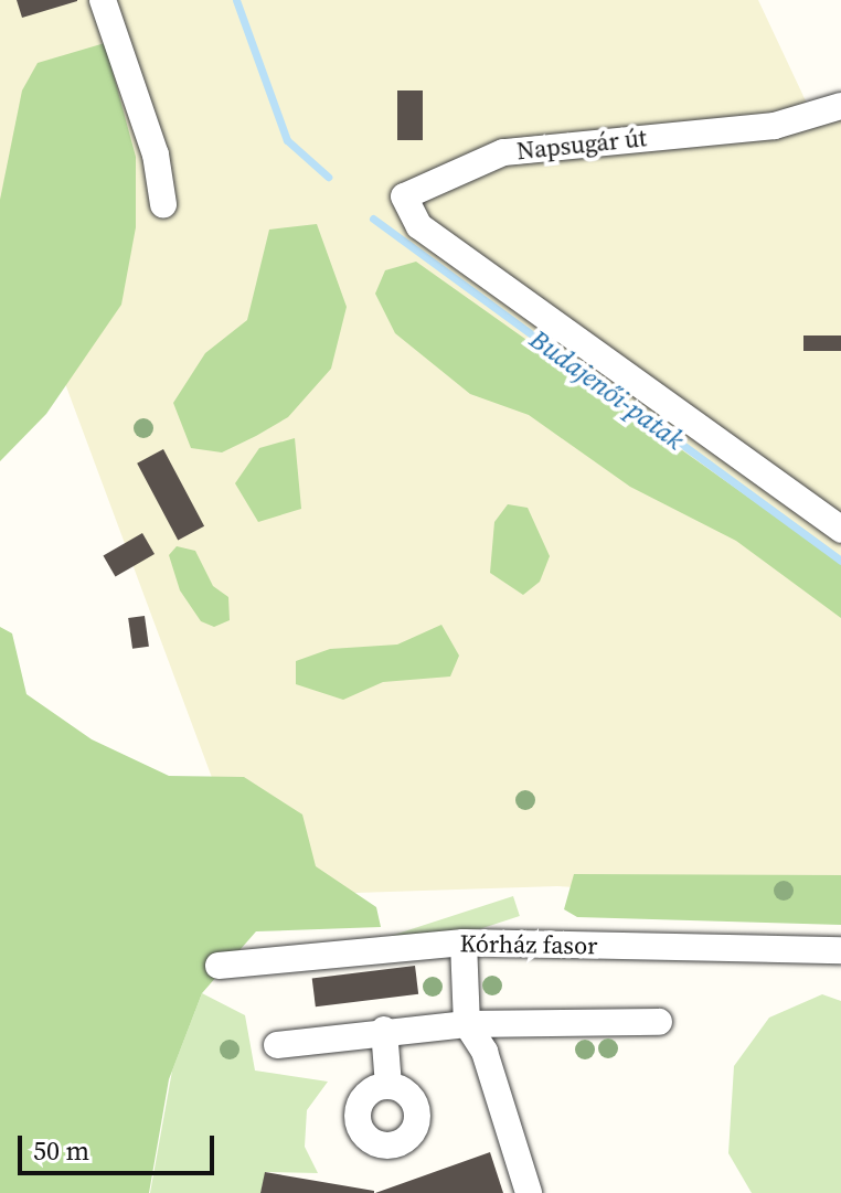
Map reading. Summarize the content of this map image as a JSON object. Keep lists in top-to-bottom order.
{
  "streets": {
    "street": ["Napsugár út", "Kórház fasor"]
  },
  "water": ["Budajenői-patak"],
  "scale_bar": "50 m"
}
